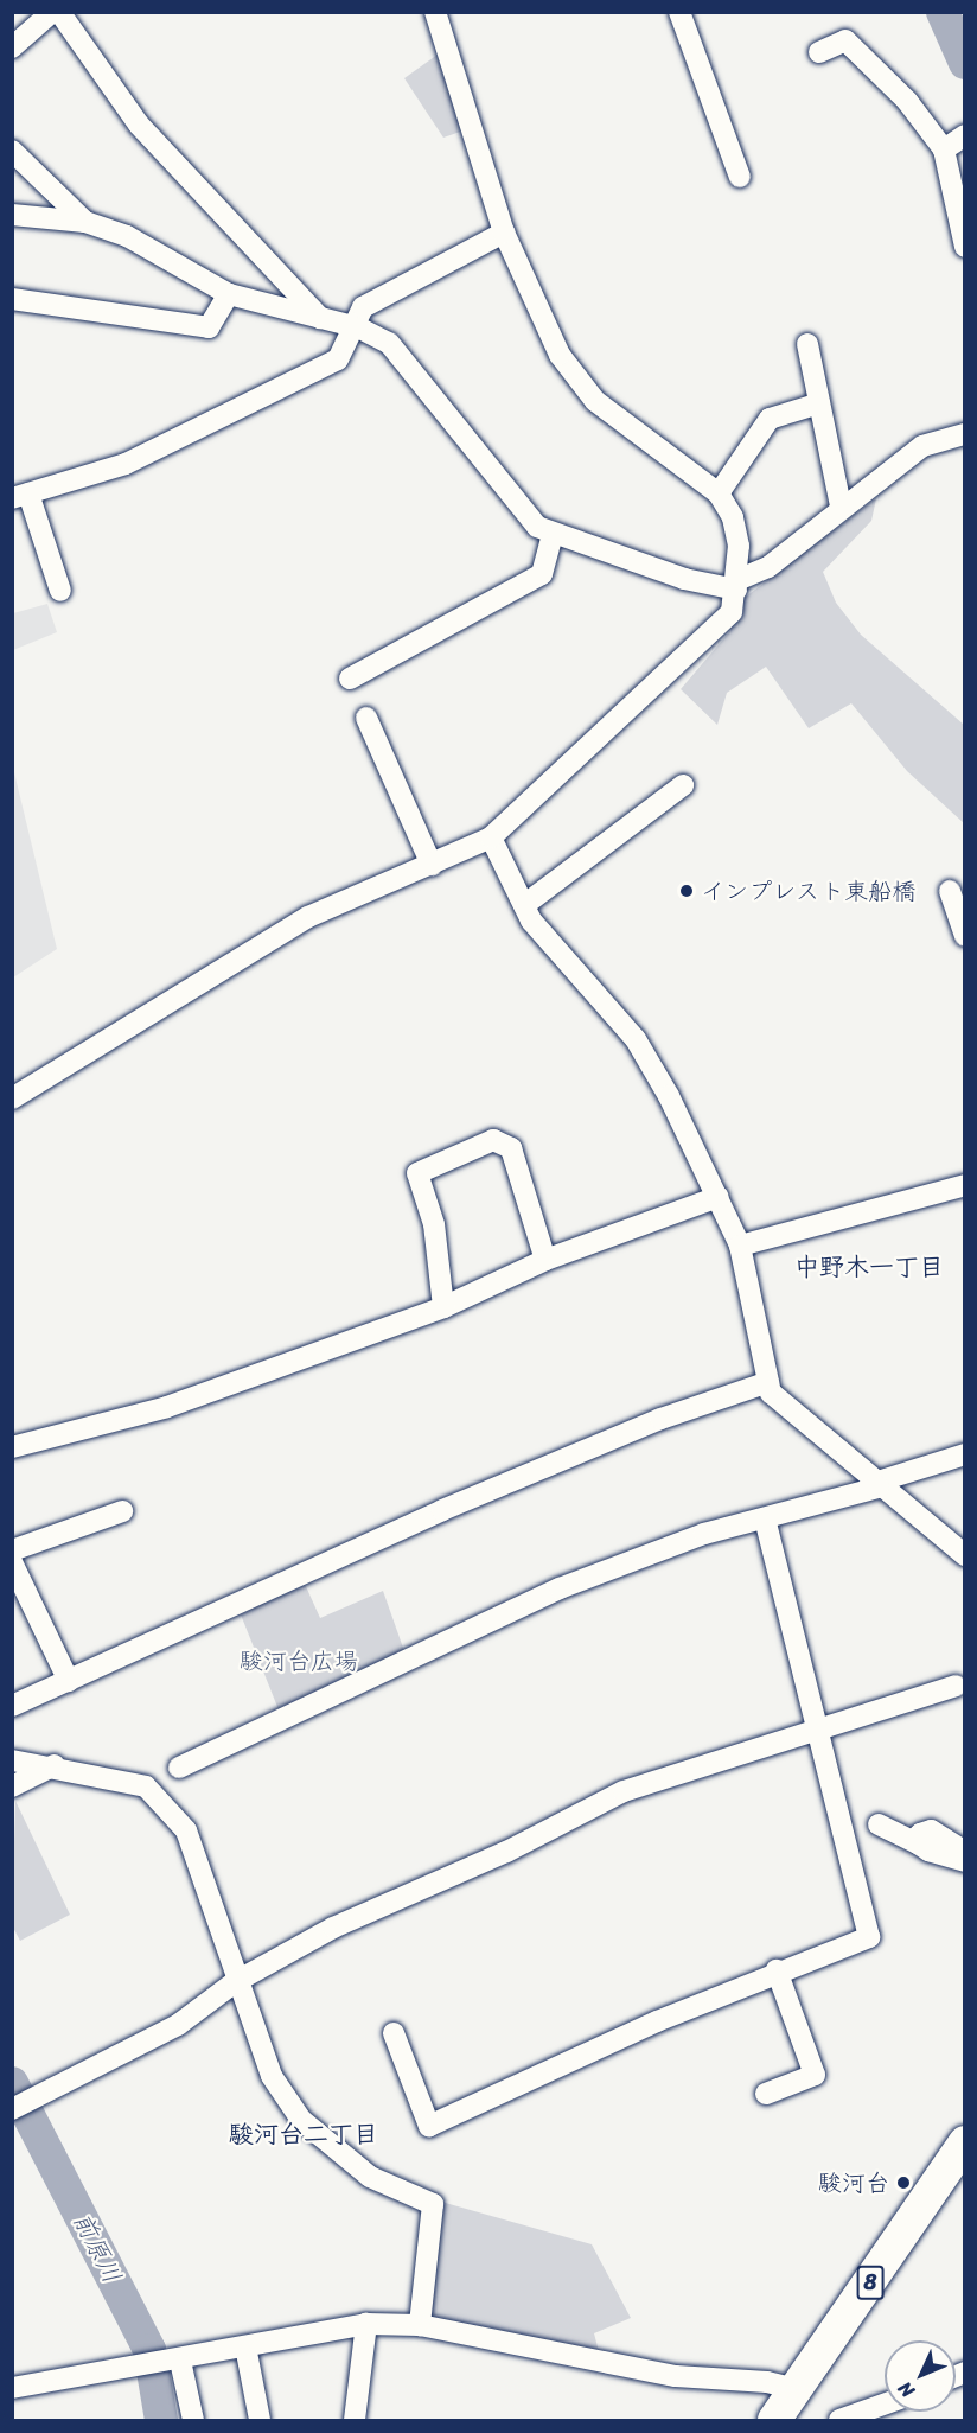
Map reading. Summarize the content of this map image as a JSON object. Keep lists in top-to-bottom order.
{
  "streets": {
    "main road": ["8"]
  },
  "districts": ["中野木一丁目", "駿河台二丁目"],
  "water": ["前原川"],
  "parks": ["駿河台広場"],
  "places": ["インプレスト東船橋", "駿河台"],
  "north": "bottom left"
}
